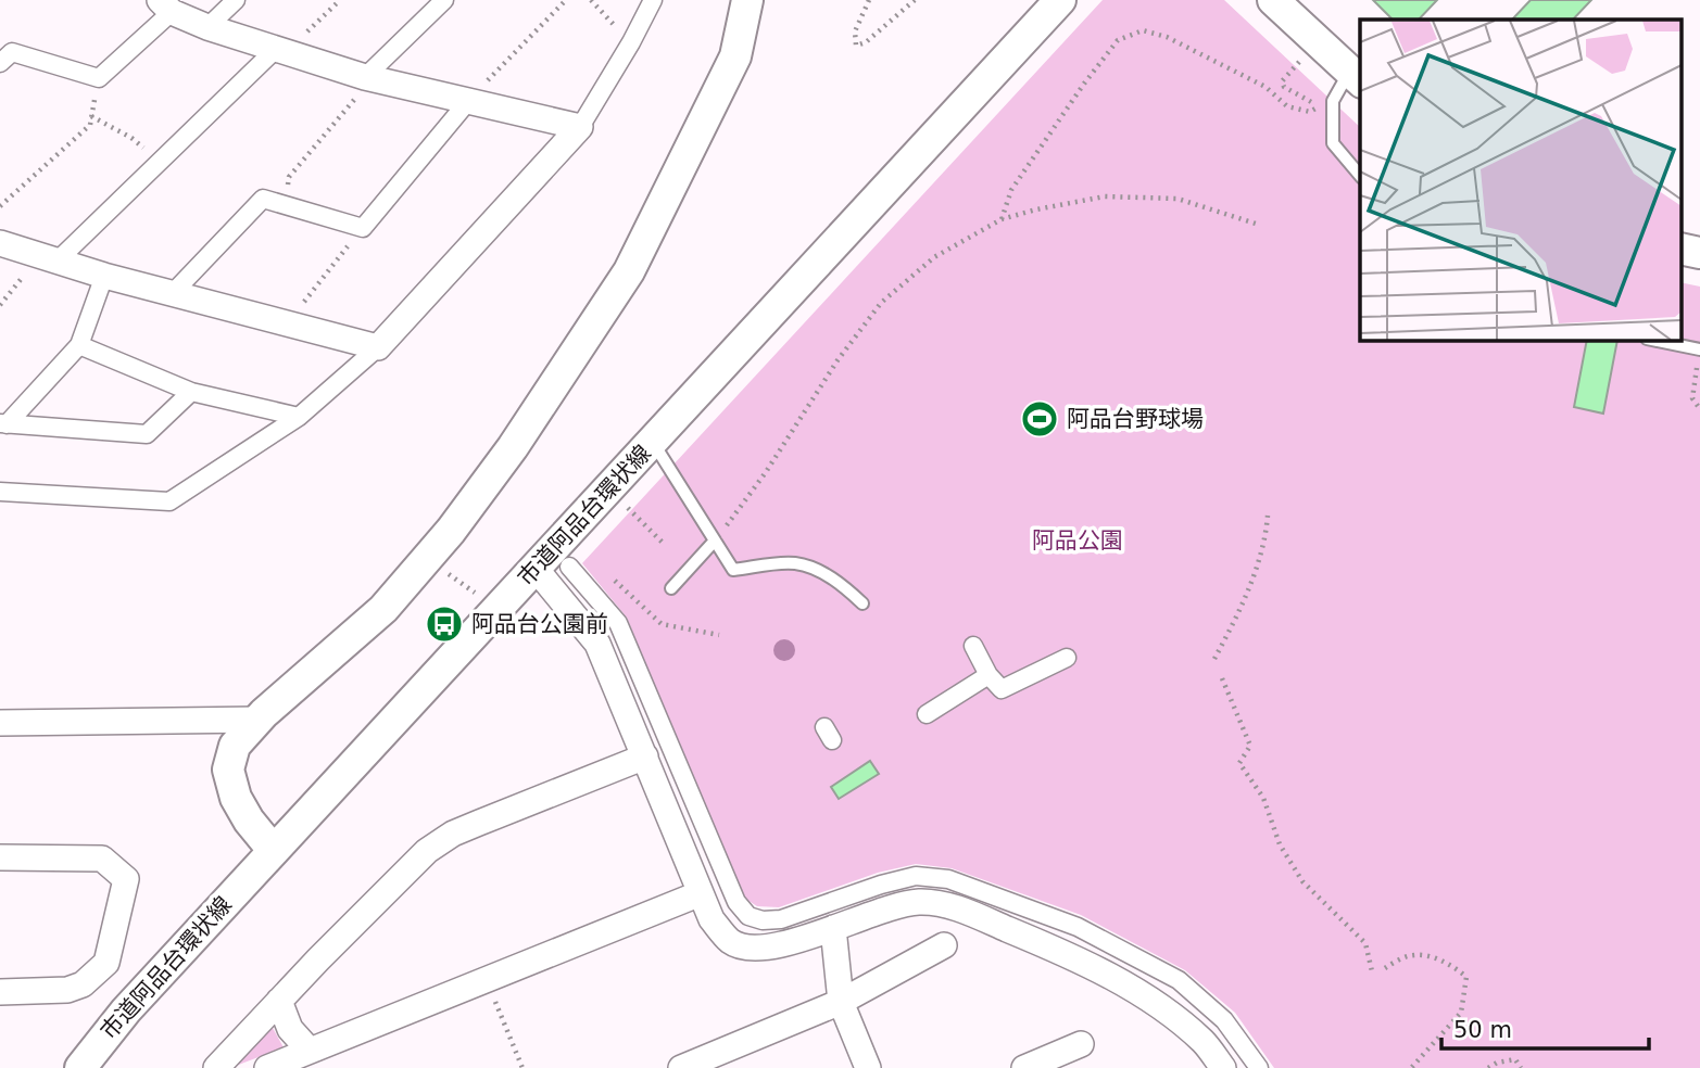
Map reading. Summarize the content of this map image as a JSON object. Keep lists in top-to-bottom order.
{
  "streets": {
    "street": ["市道阿品台環状線"]
  },
  "parks": ["阿品公園"],
  "places": {
    "sports": ["阿品台野球場"],
    "bus stop": ["阿品台公園前"]
  },
  "scale_bar": "50 m"
}
